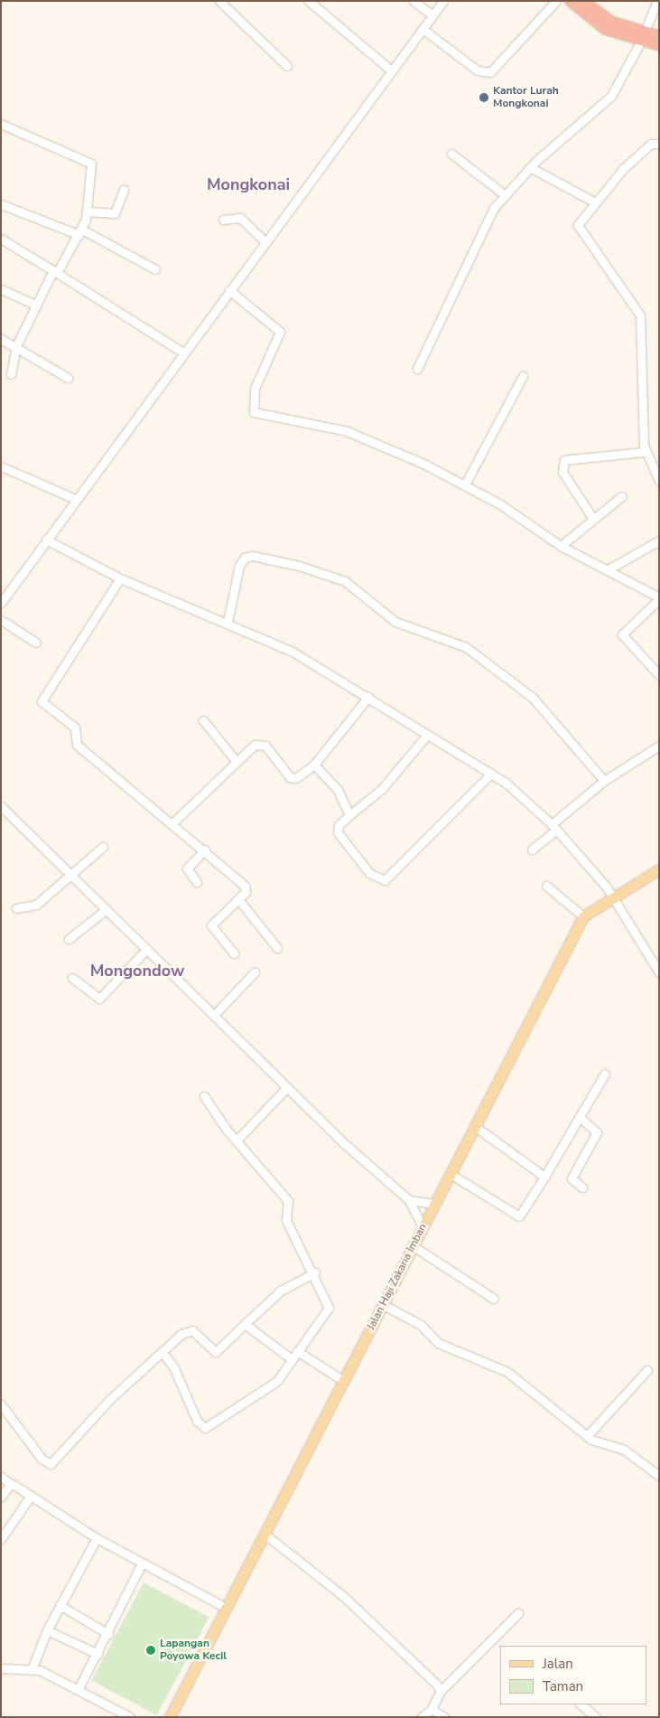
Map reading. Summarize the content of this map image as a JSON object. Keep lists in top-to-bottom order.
{
  "streets": {
    "main road": ["Jalan Haji Zakaria Imban"]
  },
  "districts": ["Mongkonai", "Mongondow"],
  "places": ["Kantor Lurah Mongkonai", "Lapangan Poyowa Kecil"],
  "legend": ["Jalan", "Taman"]
}
